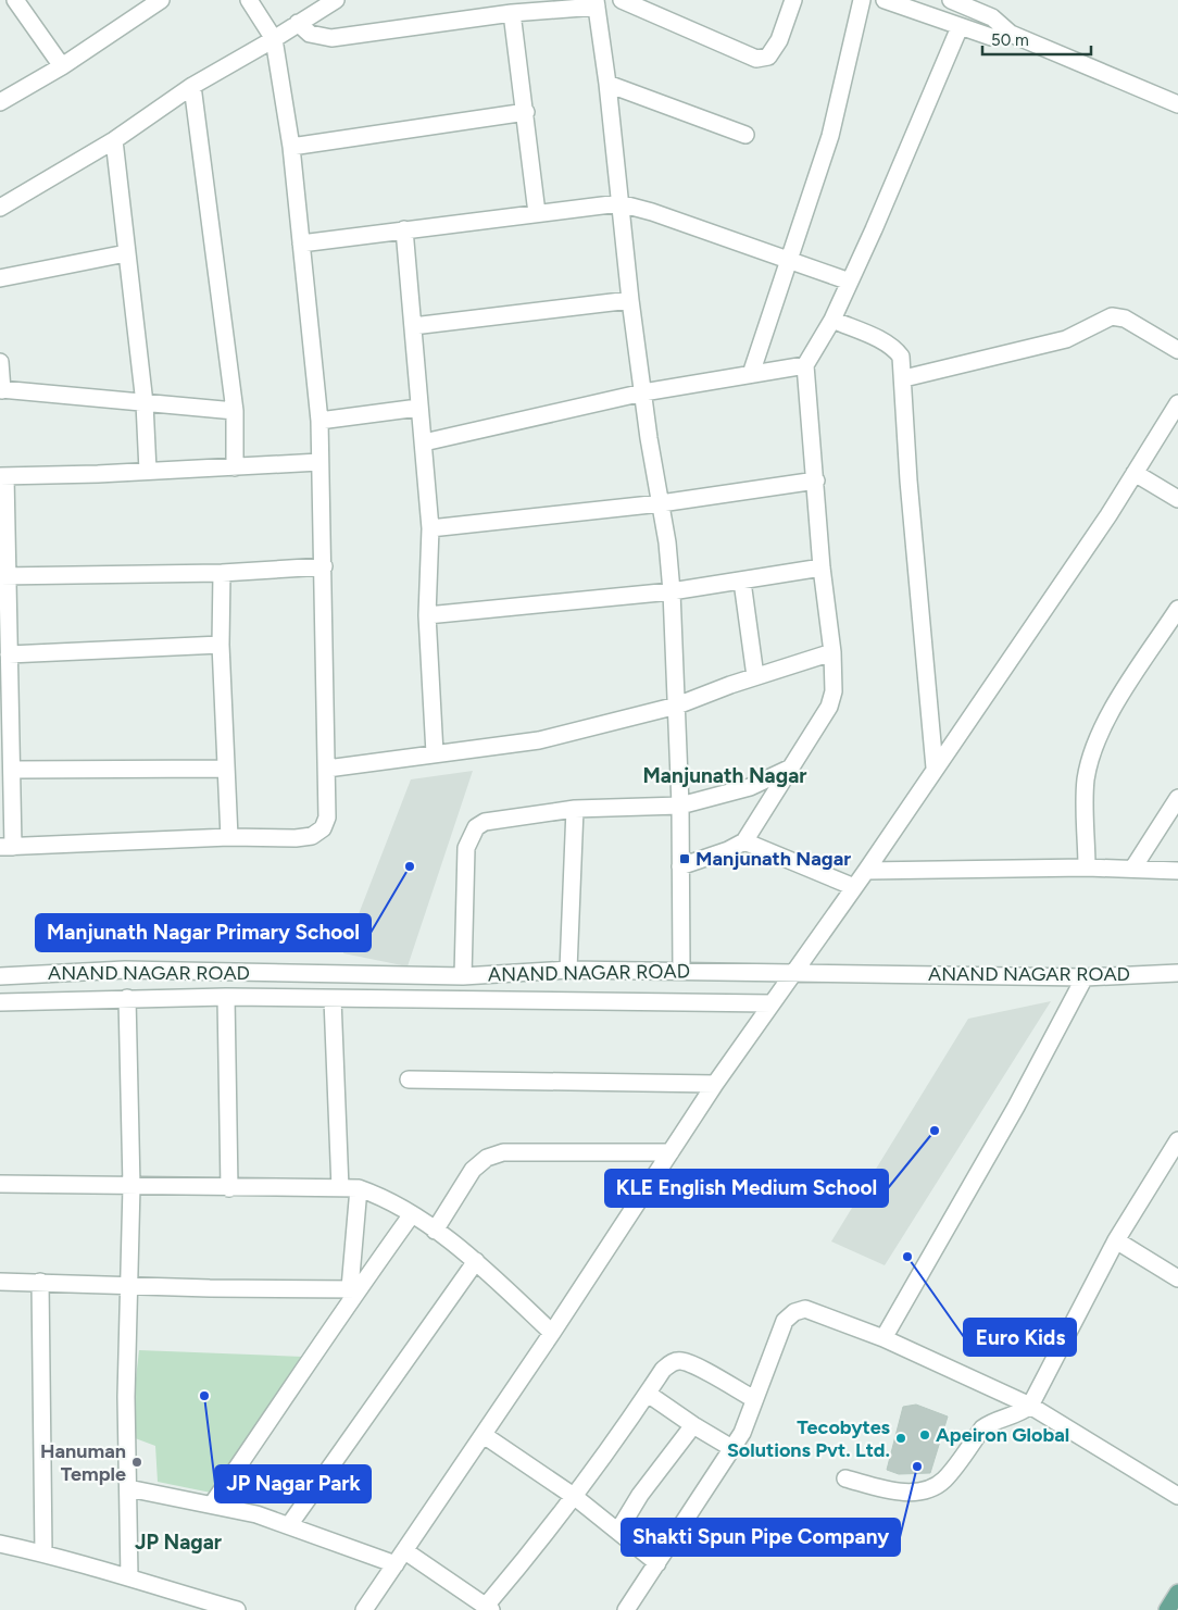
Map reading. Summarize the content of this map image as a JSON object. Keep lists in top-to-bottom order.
{
  "streets": {
    "street": ["ANAND NAGAR ROAD"]
  },
  "districts": ["Manjunath Nagar", "JP Nagar"],
  "places": {
    "transit": ["Manjunath Nagar"],
    "other": [
      "Manjunath Nagar Primary School",
      "KLE English Medium School",
      "Euro Kids",
      "JP Nagar Park",
      "Apeiron Global",
      "Tecobytes Solutions Pvt. Ltd.",
      "Hanuman Temple",
      "Shakti Spun Pipe Company"
    ]
  },
  "scale_bar": "50 m"
}
